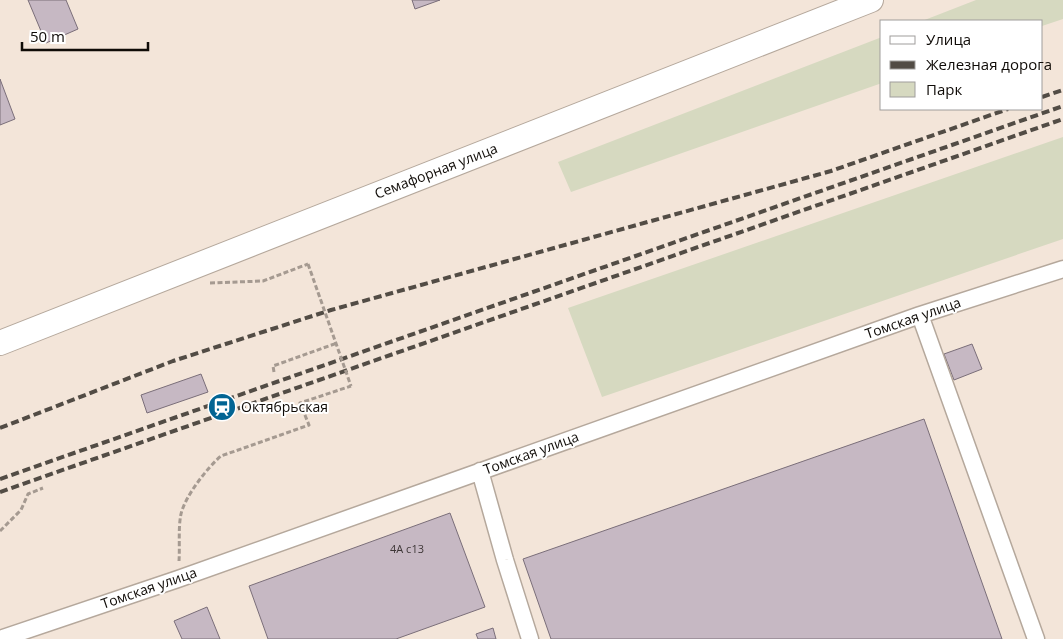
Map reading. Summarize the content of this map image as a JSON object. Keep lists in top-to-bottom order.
{
  "streets": {
    "highway": ["Семафорная улица"],
    "street": ["Томская улица"]
  },
  "places": {
    "station": ["Октябрьская"]
  },
  "house_numbers": ["4А с13"],
  "legend": ["Улица", "Железная дорога", "Парк"],
  "scale_bar": "50 m"
}
